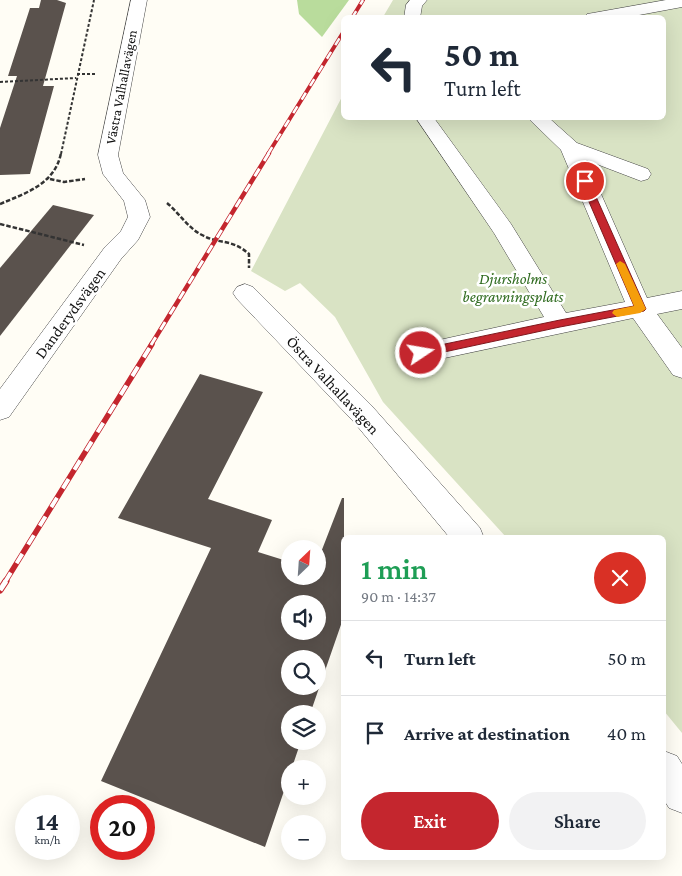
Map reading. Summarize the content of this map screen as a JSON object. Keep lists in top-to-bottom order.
{
  "streets": {
    "street": ["Västra Valhallavägen", "Danderydsvägen", "Östra Valhallavägen"]
  },
  "crossings": [
    ["Västra Valhallavägen", "Danderydsvägen"]
  ],
  "parks": ["Djursholms begravningsplats"],
  "north": "top right",
  "page": {
    "turn": ["50 m", "Turn left"],
    "heading": ["1 min", "90 m · 14:37"],
    "map_buttons": ["+", "−"],
    "list": [
      {
        "name": "Turn left",
        "value": "50 m"
      },
      {
        "name": "Arrive at destination",
        "value": "40 m"
      }
    ],
    "buttons": ["Exit", "Share"],
    "speed": "14 km/h",
    "limit": "20"
  }
}
